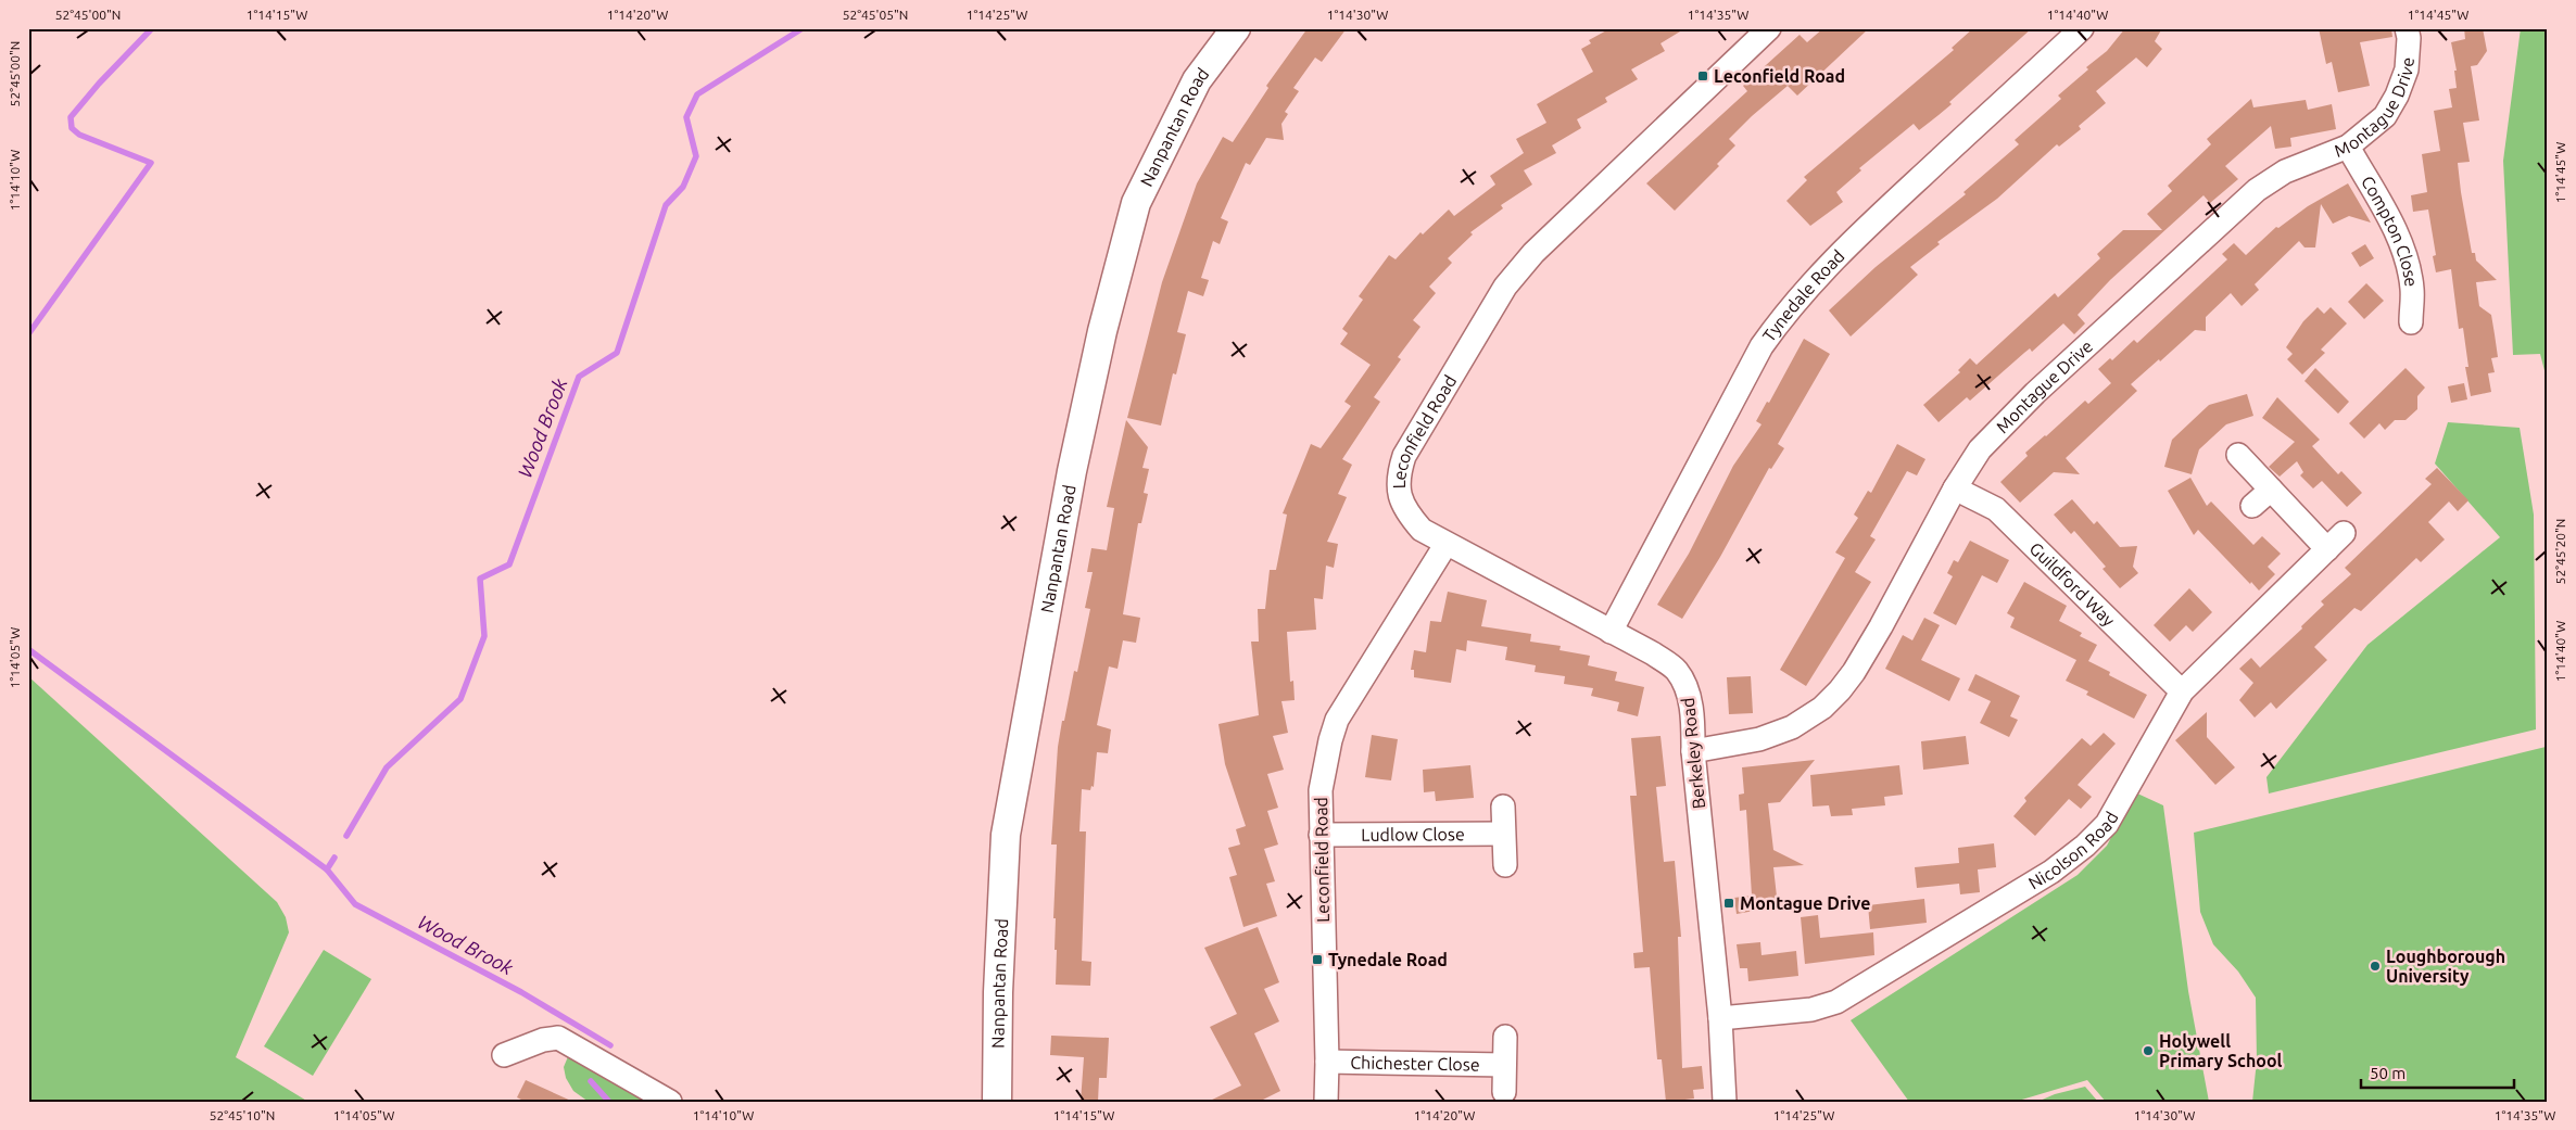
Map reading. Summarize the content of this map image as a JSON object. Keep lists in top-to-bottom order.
{
  "streets": {
    "street": [
      "Montague Drive",
      "Nanpantan Road",
      "Compton Close",
      "Tynedale Road",
      "Leconfield Road",
      "Guildford Way",
      "Berkeley Road",
      "Ludlow Close",
      "Nicolson Road",
      "Chichester Close"
    ]
  },
  "crossings": [
    ["Montague Drive", "Compton Close"],
    ["Montague Drive", "Guildford Way"],
    ["Montague Drive", "Berkeley Road"],
    ["Tynedale Road", "Berkeley Road"],
    ["Leconfield Road", "Berkeley Road"],
    ["Leconfield Road", "Ludlow Close"],
    ["Leconfield Road", "Chichester Close"],
    ["Guildford Way", "Nicolson Road"],
    ["Berkeley Road", "Nicolson Road"]
  ],
  "water": ["Wood Brook"],
  "places": {
    "transit": ["Leconfield Road", "Montague Drive", "Tynedale Road"],
    "other": ["Loughborough University", "Holywell Primary School"]
  },
  "scale_bar": "50 m",
  "coordinates": [
    "52°45'00\"N",
    "1°14'15\"W",
    "1°14'20\"W",
    "52°45'05\"N",
    "1°14'25\"W",
    "1°14'30\"W",
    "1°14'35\"W",
    "1°14'40\"W",
    "1°14'45\"W",
    "1°14'10\"W",
    "52°45'20\"N",
    "1°14'05\"W",
    "52°45'10\"N"
  ]
}
